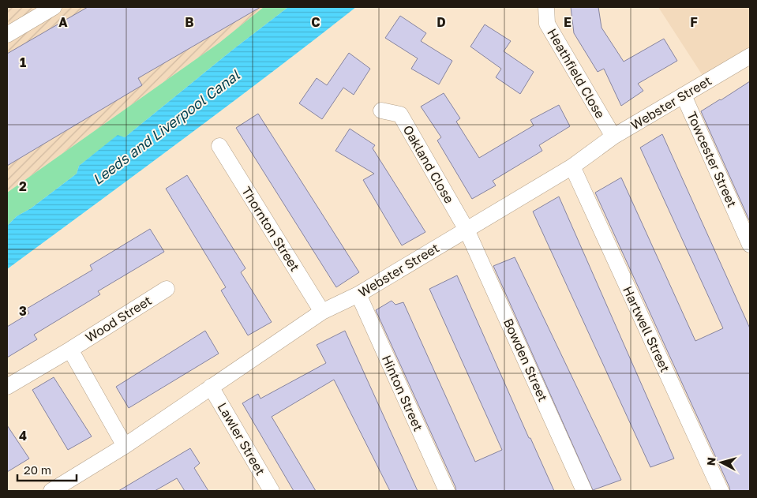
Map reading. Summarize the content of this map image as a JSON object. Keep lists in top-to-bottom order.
{
  "streets": {
    "street": [
      "Heathfield Close",
      "Webster Street",
      "Towcester Street",
      "Oakland Close",
      "Thornton Street",
      "Wood Street",
      "Hartwell Street",
      "Bowden Street",
      "Hinton Street",
      "Lawler Street"
    ]
  },
  "crossings": [
    ["Heathfield Close", "Webster Street"],
    ["Webster Street", "Towcester Street"],
    ["Webster Street", "Oakland Close"],
    ["Webster Street", "Thornton Street"],
    ["Webster Street", "Hartwell Street"],
    ["Webster Street", "Bowden Street"],
    ["Webster Street", "Hinton Street"],
    ["Webster Street", "Lawler Street"],
    ["Oakland Close", "Bowden Street"]
  ],
  "water": ["Leeds and Liverpool Canal"],
  "scale_bar": "20 m",
  "north": "left",
  "grid": {
    "columns": [
      "A",
      "B",
      "C",
      "D",
      "E",
      "F"
    ],
    "rows": [
      "1",
      "2",
      "3",
      "4"
    ]
  }
}
